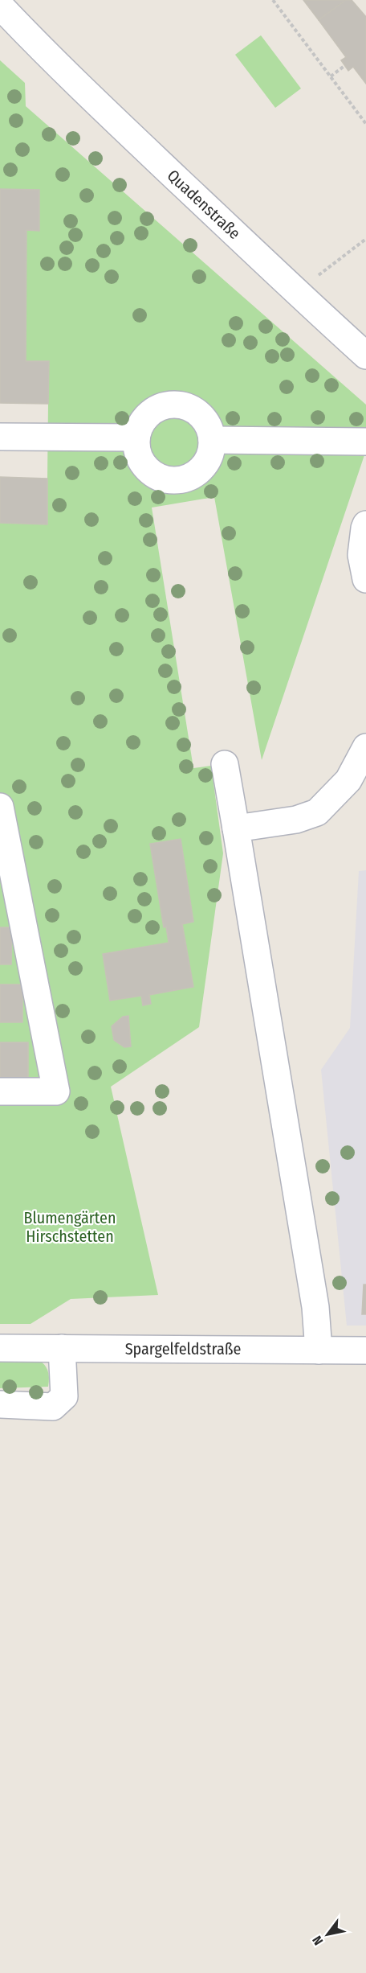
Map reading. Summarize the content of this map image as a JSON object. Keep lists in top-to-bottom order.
{
  "streets": {
    "street": ["Quadenstraße", "Spargelfeldstraße"]
  },
  "parks": ["Blumengärten Hirschstetten"],
  "north": "bottom left"
}
